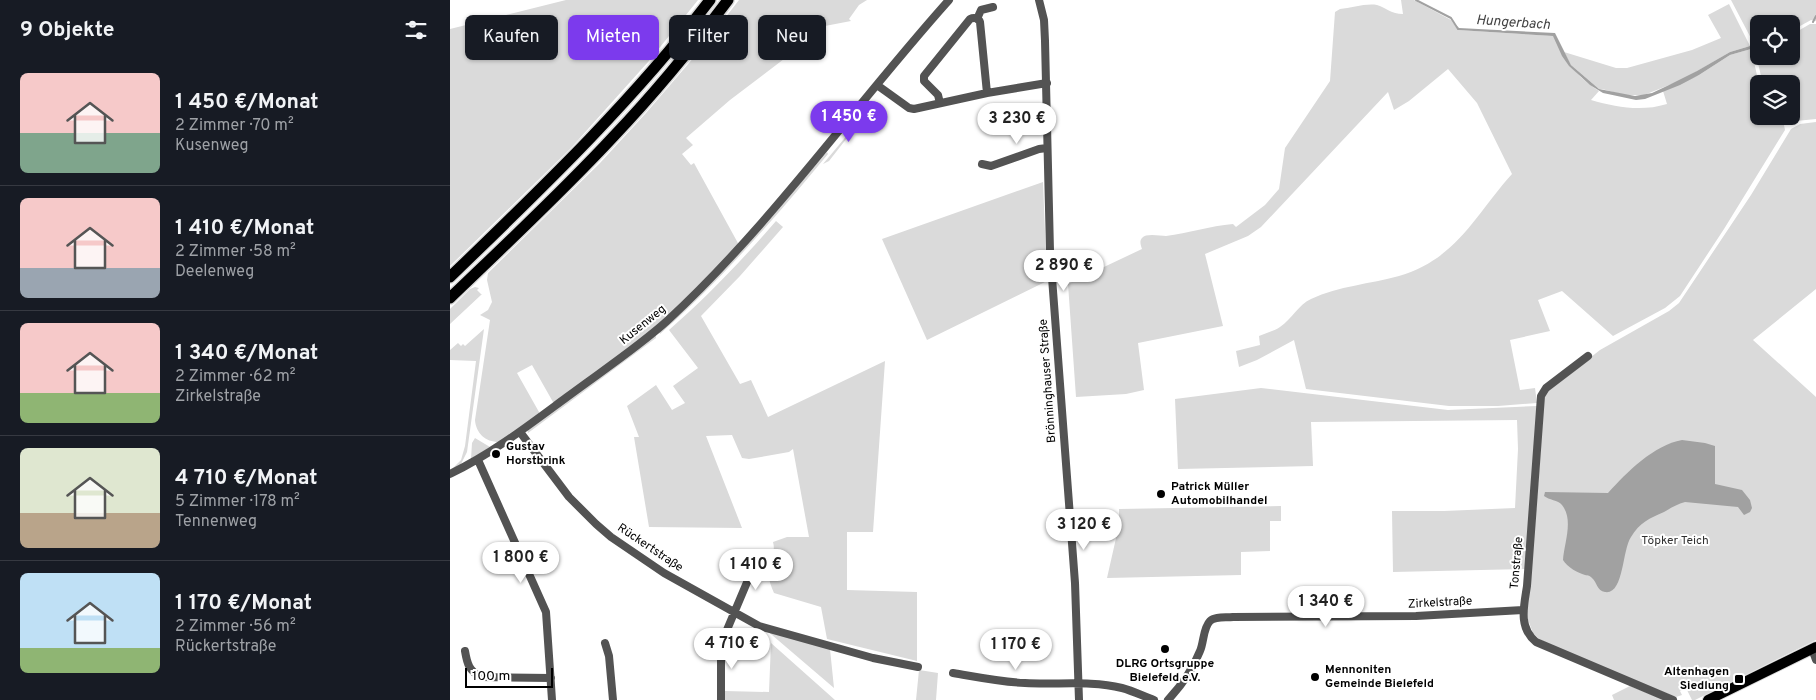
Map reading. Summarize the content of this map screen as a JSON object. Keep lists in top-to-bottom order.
{
  "streets": {
    "street": [
      "Kusenweg",
      "Brönninghauser Straße",
      "Rückertstraße",
      "Tonstraße",
      "Zirkelstraße"
    ]
  },
  "crossings": [
    ["Kusenweg", "Rückertstraße"],
    ["Tonstraße", "Zirkelstraße"]
  ],
  "water": ["Hungerbach"],
  "parks": ["Töpker Teich"],
  "places": {
    "other": [
      "Gustav Horstbrink",
      "Patrick Müller Automobilhandel",
      "DLRG Ortsgruppe Bielefeld e.V.",
      "Mennoniten Gemeinde Bielefeld"
    ],
    "transit": ["Altenhagen Siedlung"]
  },
  "scale_bar": "100 m",
  "page": {
    "heading": "9 Objekte",
    "chip": [
      "Kaufen",
      "Mieten",
      "Filter",
      "Neu"
    ],
    "list": [
      {
        "name": "1 450 €/Monat",
        "note": "2 Zimmer · 70 m² · Kusenweg"
      },
      {
        "name": "1 410 €/Monat",
        "note": "2 Zimmer · 58 m² · Deelenweg"
      },
      {
        "name": "1 340 €/Monat",
        "note": "2 Zimmer · 62 m² · Zirkelstraße"
      },
      {
        "name": "4 710 €/Monat",
        "note": "5 Zimmer · 178 m² · Tennenweg"
      },
      {
        "name": "1 170 €/Monat",
        "note": "2 Zimmer · 56 m² · Rückertstraße"
      }
    ],
    "price": [
      "1 450 €",
      "3 230 €",
      "2 890 €",
      "3 120 €",
      "1 800 €",
      "1 410 €",
      "1 340 €",
      "4 710 €",
      "1 170 €"
    ],
    "scale": "100 m"
  }
}
